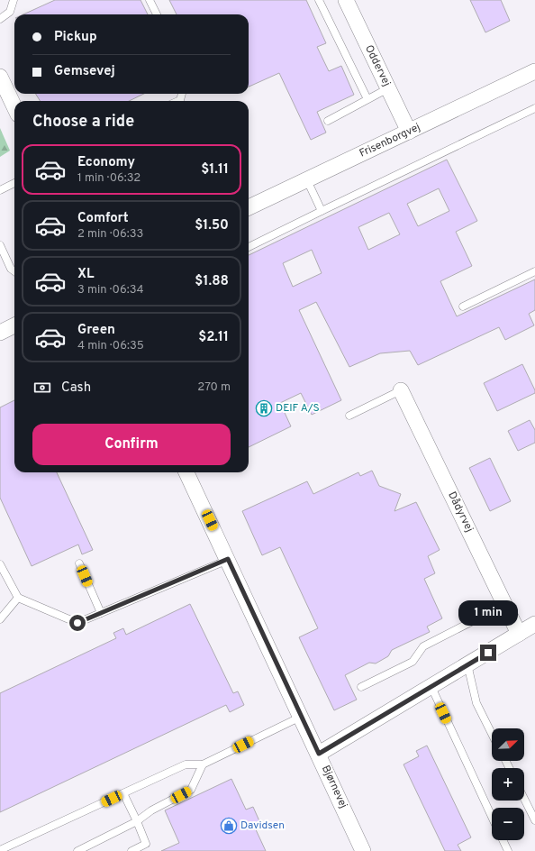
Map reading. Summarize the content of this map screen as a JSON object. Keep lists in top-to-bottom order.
{
  "streets": {
    "street": [
      "Oddervej",
      "Frisenborgvej",
      "Dådyrvej",
      "Bjørnevej"
    ]
  },
  "crossings": [
    ["Oddervej", "Frisenborgvej"]
  ],
  "places": {
    "building": ["DEIF A/S"],
    "shop": ["Davidsen"]
  },
  "north": "top right",
  "page": {
    "banner": ["Pickup", "Gemsevej"],
    "heading": "Choose a ride",
    "list": [
      {
        "name": "Economy",
        "note": "1 min · 06:32",
        "value": "$1.11"
      },
      {
        "name": "Comfort",
        "note": "2 min · 06:33",
        "value": "$1.50"
      },
      {
        "name": "XL",
        "note": "3 min · 06:34",
        "value": "$1.88"
      },
      {
        "name": "Green",
        "note": "4 min · 06:35",
        "value": "$2.11"
      }
    ],
    "pay": ["Cash", "270 m"],
    "buttons": "Confirm",
    "bubble": "1 min",
    "map_buttons": ["+", "−"]
  }
}
